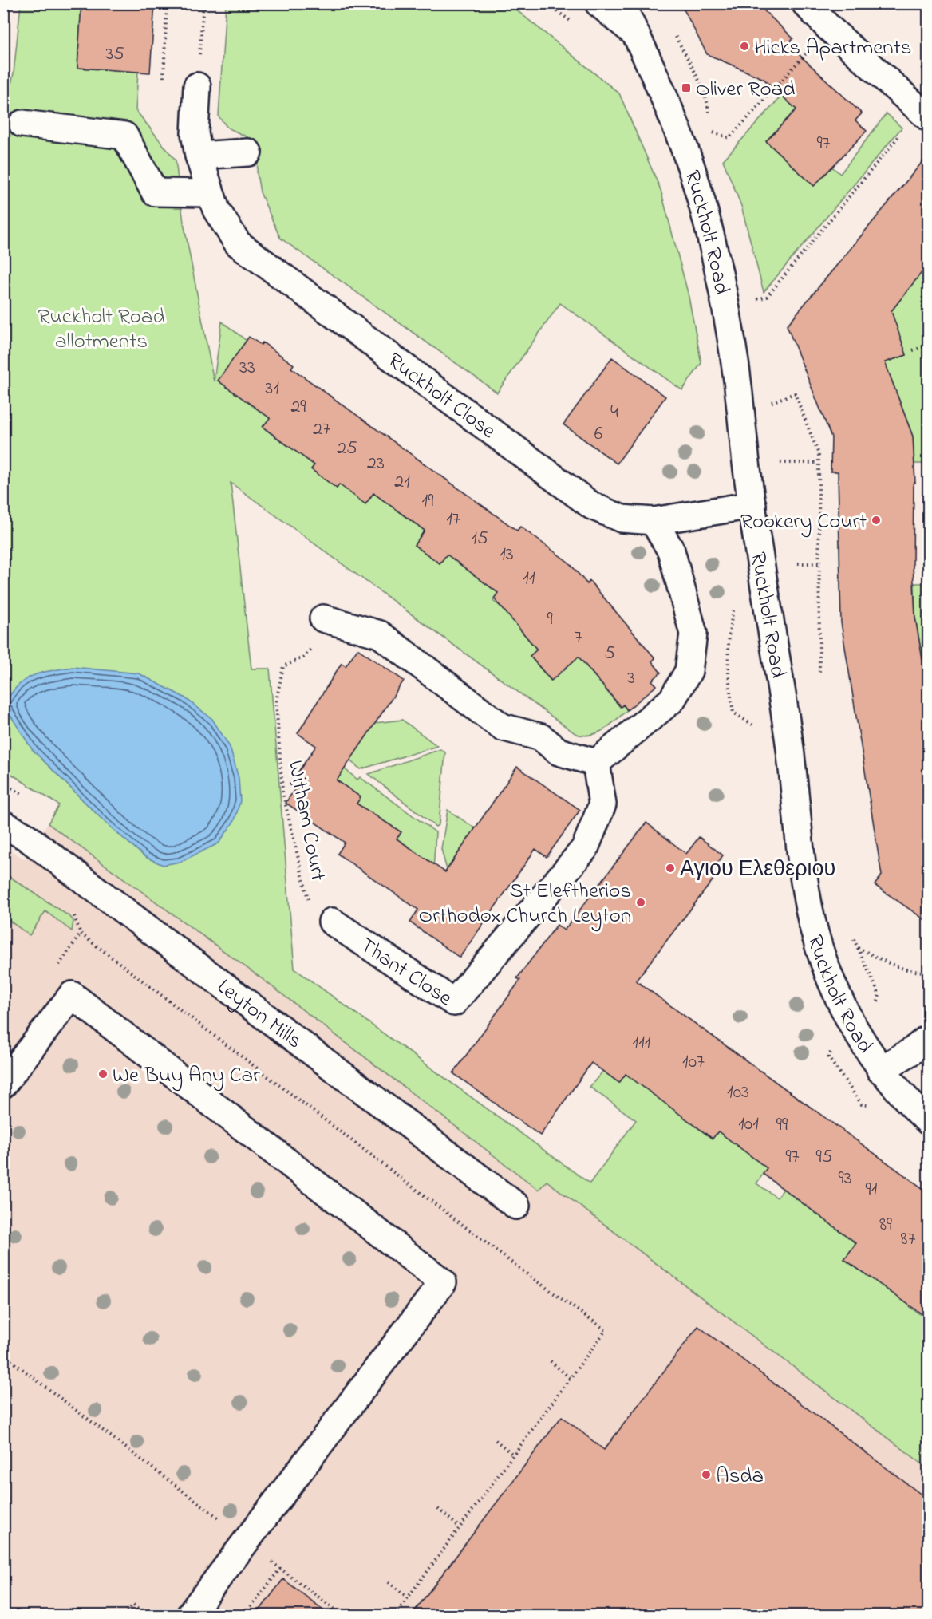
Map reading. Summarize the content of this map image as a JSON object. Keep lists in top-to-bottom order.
{
  "streets": {
    "street": [
      "Ruckholt Road",
      "Ruckholt Close",
      "Thant Close",
      "Leyton Mills"
    ],
    "path": ["Witham Court"]
  },
  "crossings": [
    ["Ruckholt Road", "Ruckholt Close"],
    ["Witham Court", "Thant Close"]
  ],
  "parks": ["Ruckholt Road allotments"],
  "places": {
    "other": [
      "Hicks Apartments",
      "Rookery Court",
      "Αγιου Ελεθεριου",
      "St Eleftherios Orthodox Church Leyton",
      "We Buy Any Car",
      "Asda"
    ],
    "transit": ["Oliver Road"]
  },
  "house_numbers": [
    "35",
    "97",
    "33",
    "31",
    "29",
    "4",
    "27",
    "6",
    "25",
    "23",
    "21",
    "19",
    "17",
    "15",
    "13",
    "11",
    "9",
    "7",
    "5",
    "3",
    "111",
    "107",
    "103",
    "101",
    "99",
    "97",
    "95",
    "93",
    "91",
    "89",
    "87"
  ]
}
